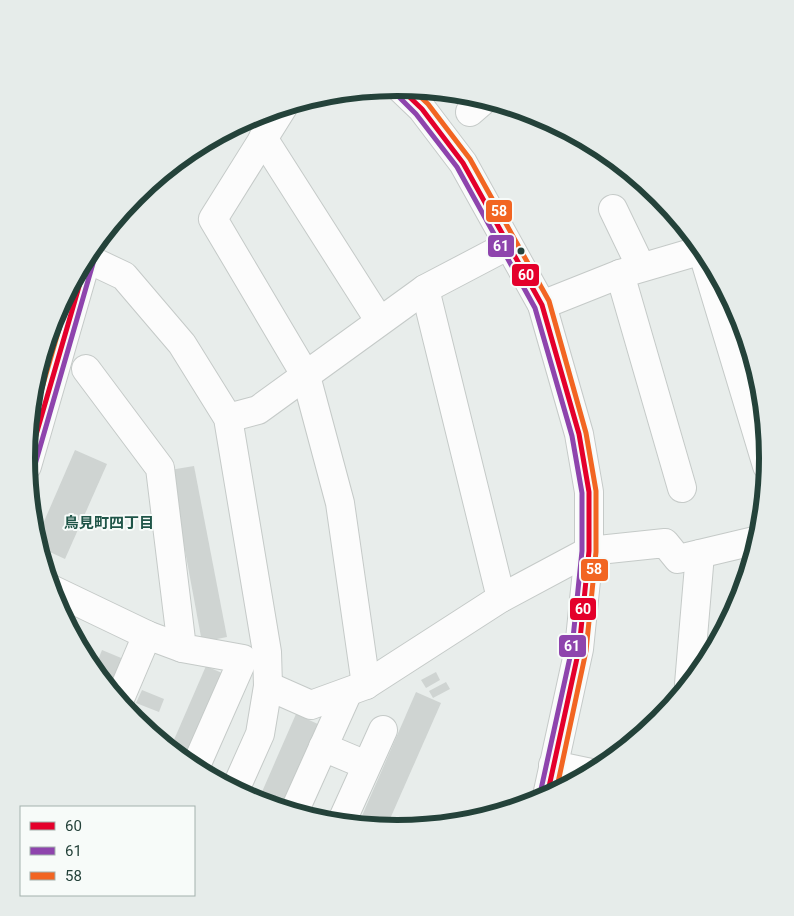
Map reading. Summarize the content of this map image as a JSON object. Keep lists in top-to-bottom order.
{
  "districts": ["鳥見町四丁目"],
  "lines": ["transit line 61", "transit line 60", "transit line 58"],
  "legend": ["60", "61", "58"]
}
